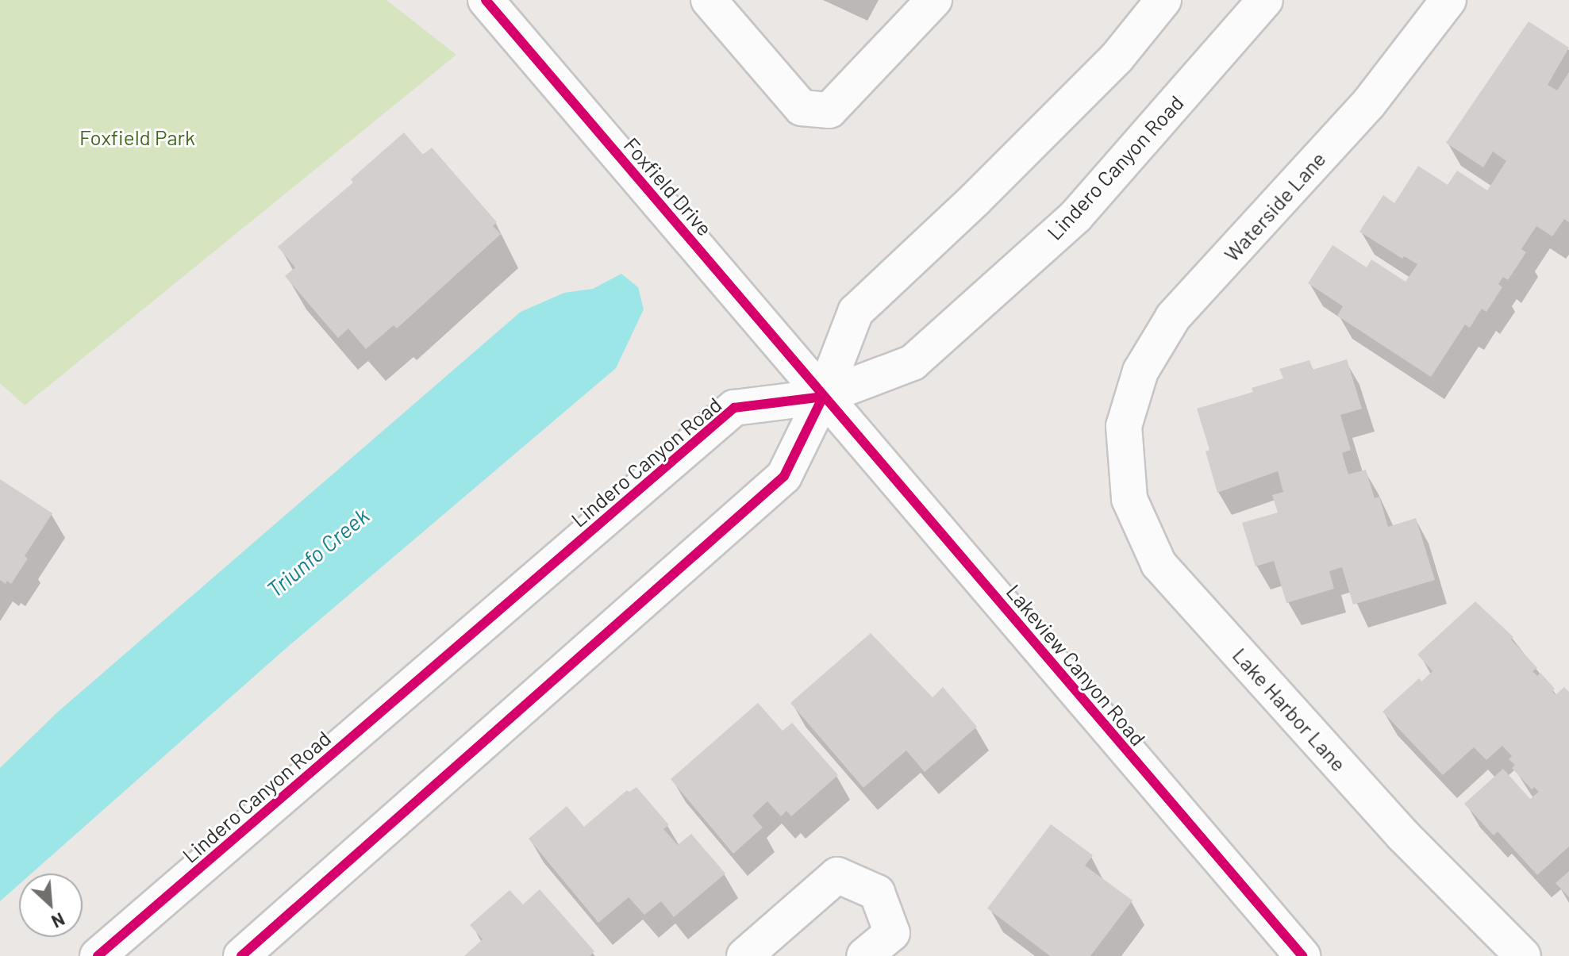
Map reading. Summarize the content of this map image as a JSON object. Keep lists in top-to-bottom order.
{
  "streets": {
    "street": [
      "Lindero Canyon Road",
      "Foxfield Drive",
      "Waterside Lane",
      "Lakeview Canyon Road",
      "Lake Harbor Lane"
    ]
  },
  "crossings": [
    ["Lindero Canyon Road", "Foxfield Drive"],
    ["Lindero Canyon Road", "Lakeview Canyon Road"],
    ["Foxfield Drive", "Lakeview Canyon Road"],
    ["Waterside Lane", "Lake Harbor Lane"]
  ],
  "water": ["Triunfo Creek"],
  "parks": ["Foxfield Park"],
  "north": "bottom right"
}
